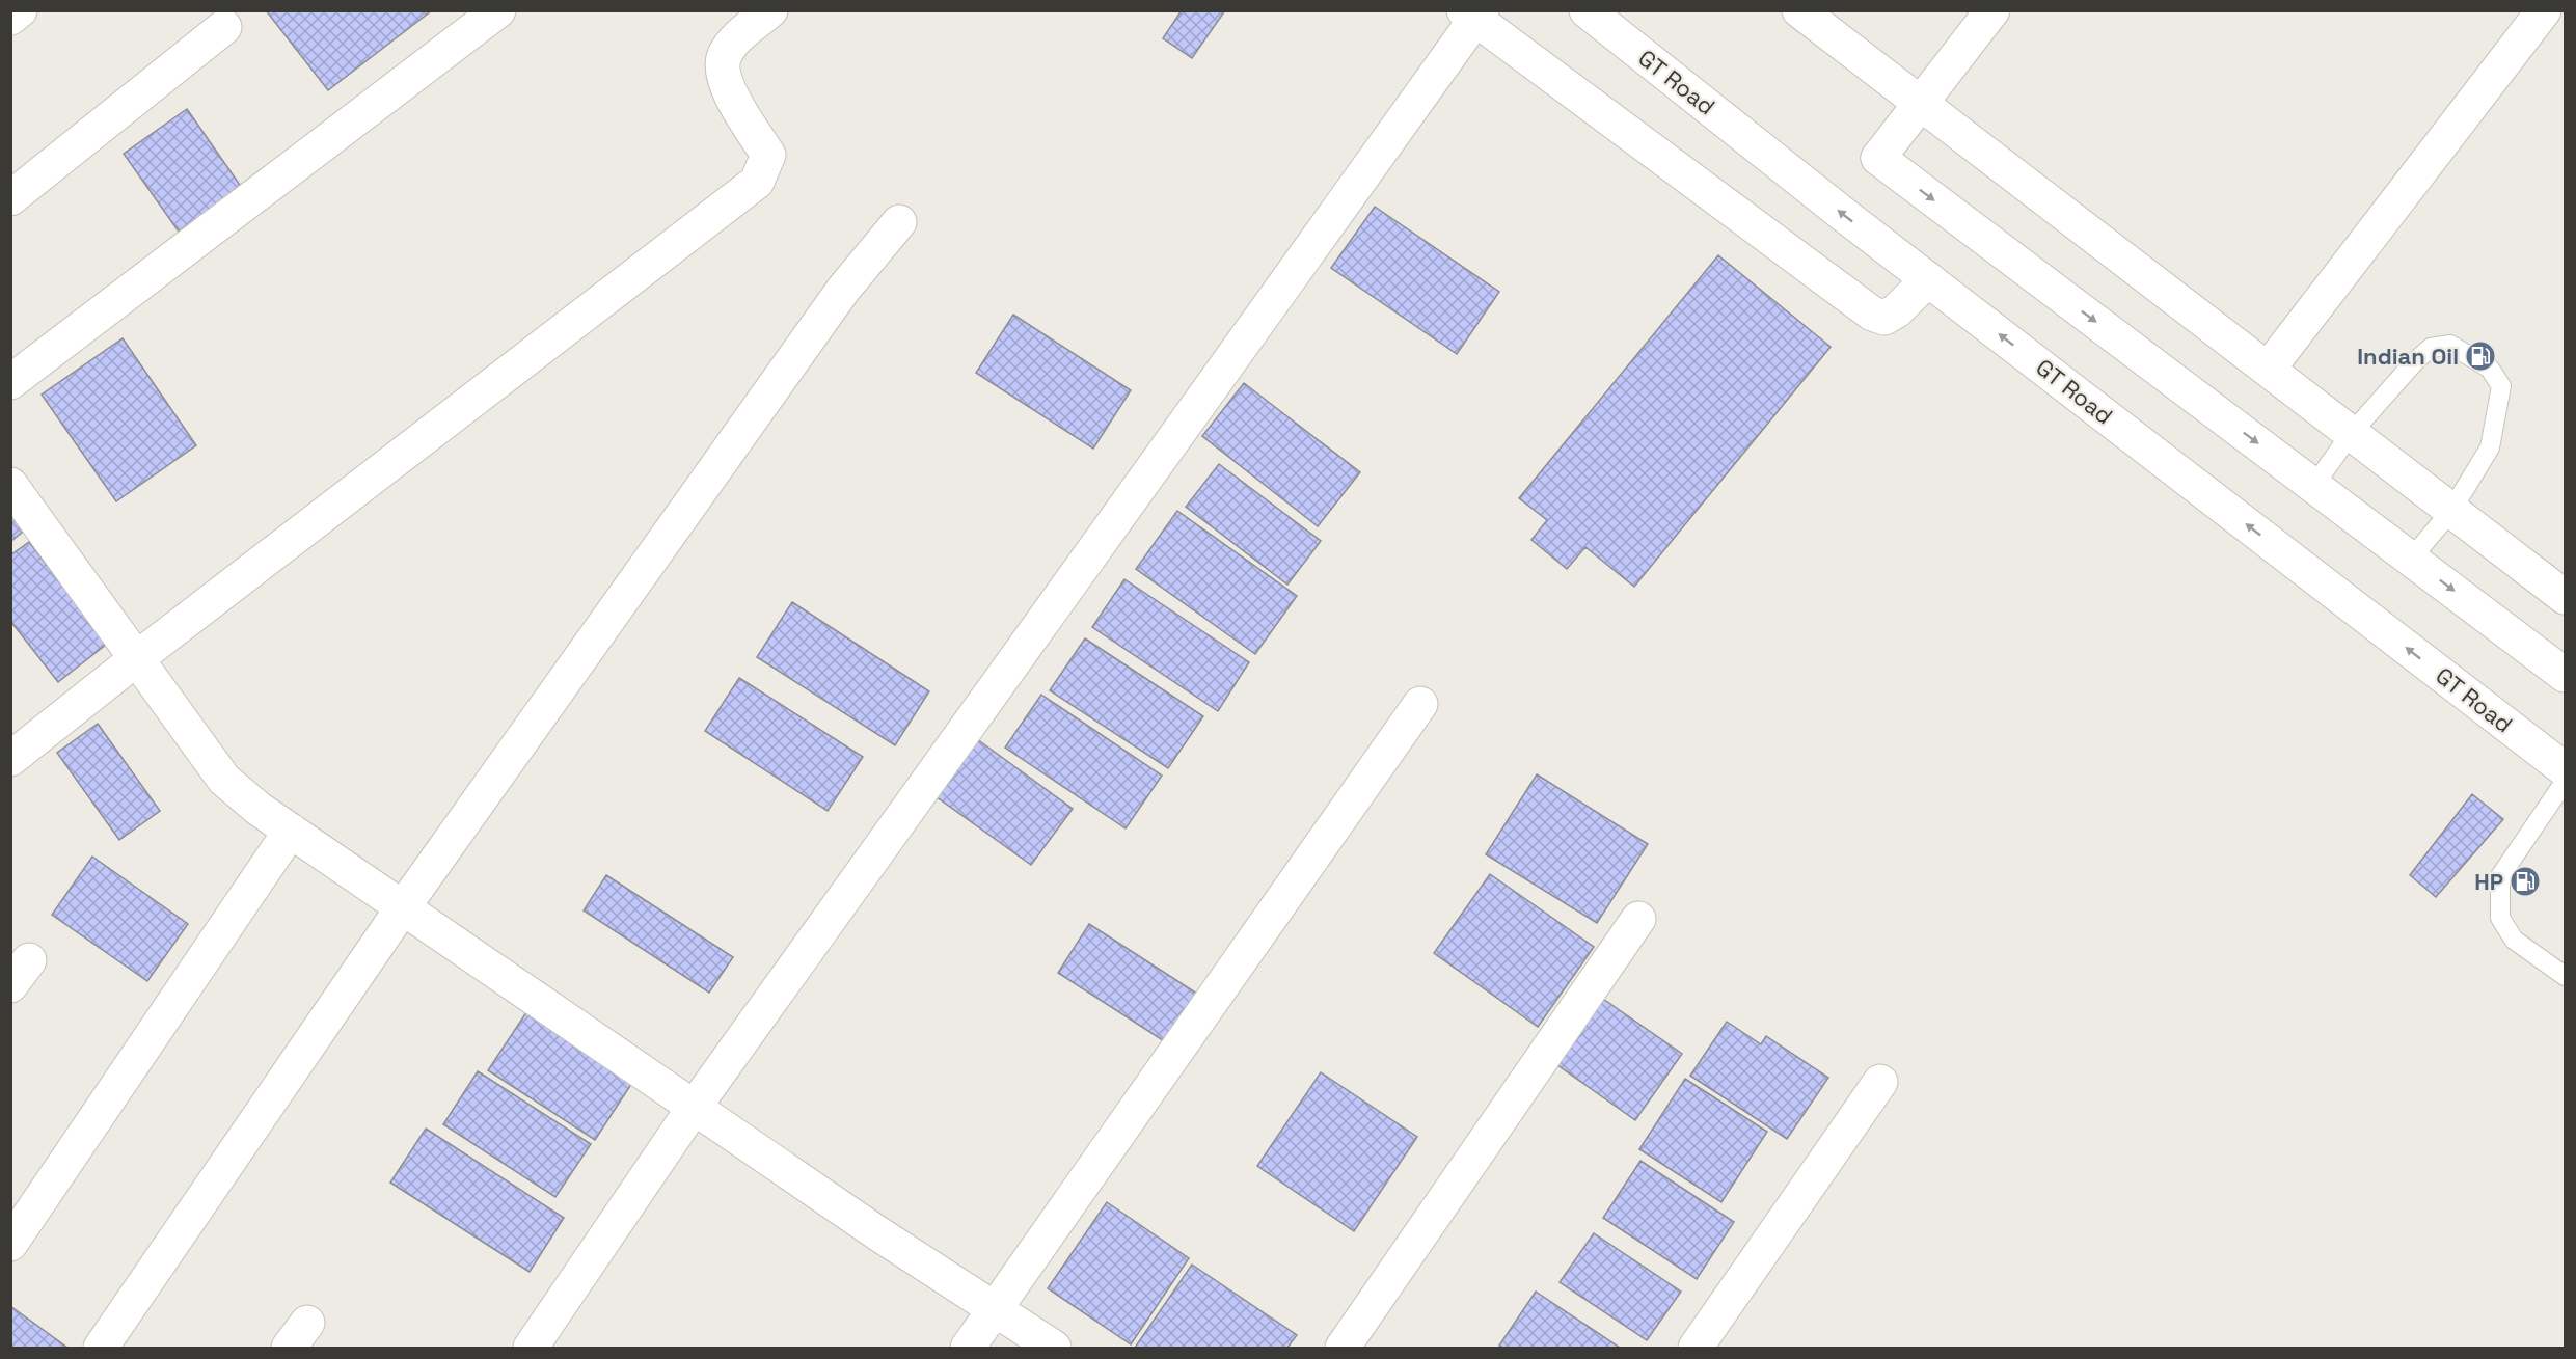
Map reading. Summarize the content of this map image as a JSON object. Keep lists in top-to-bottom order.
{
  "streets": {
    "street": ["GT Road"]
  },
  "places": {
    "fuel station": ["Indian Oil", "HP"]
  }
}
